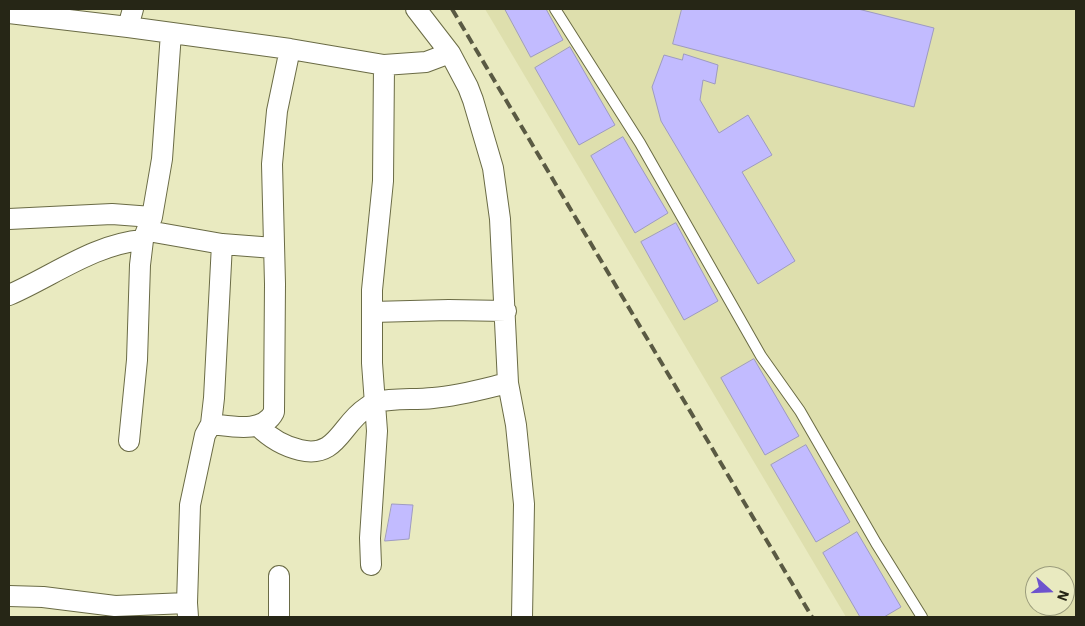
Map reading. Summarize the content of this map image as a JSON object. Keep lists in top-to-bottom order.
{
  "north": "right"
}
